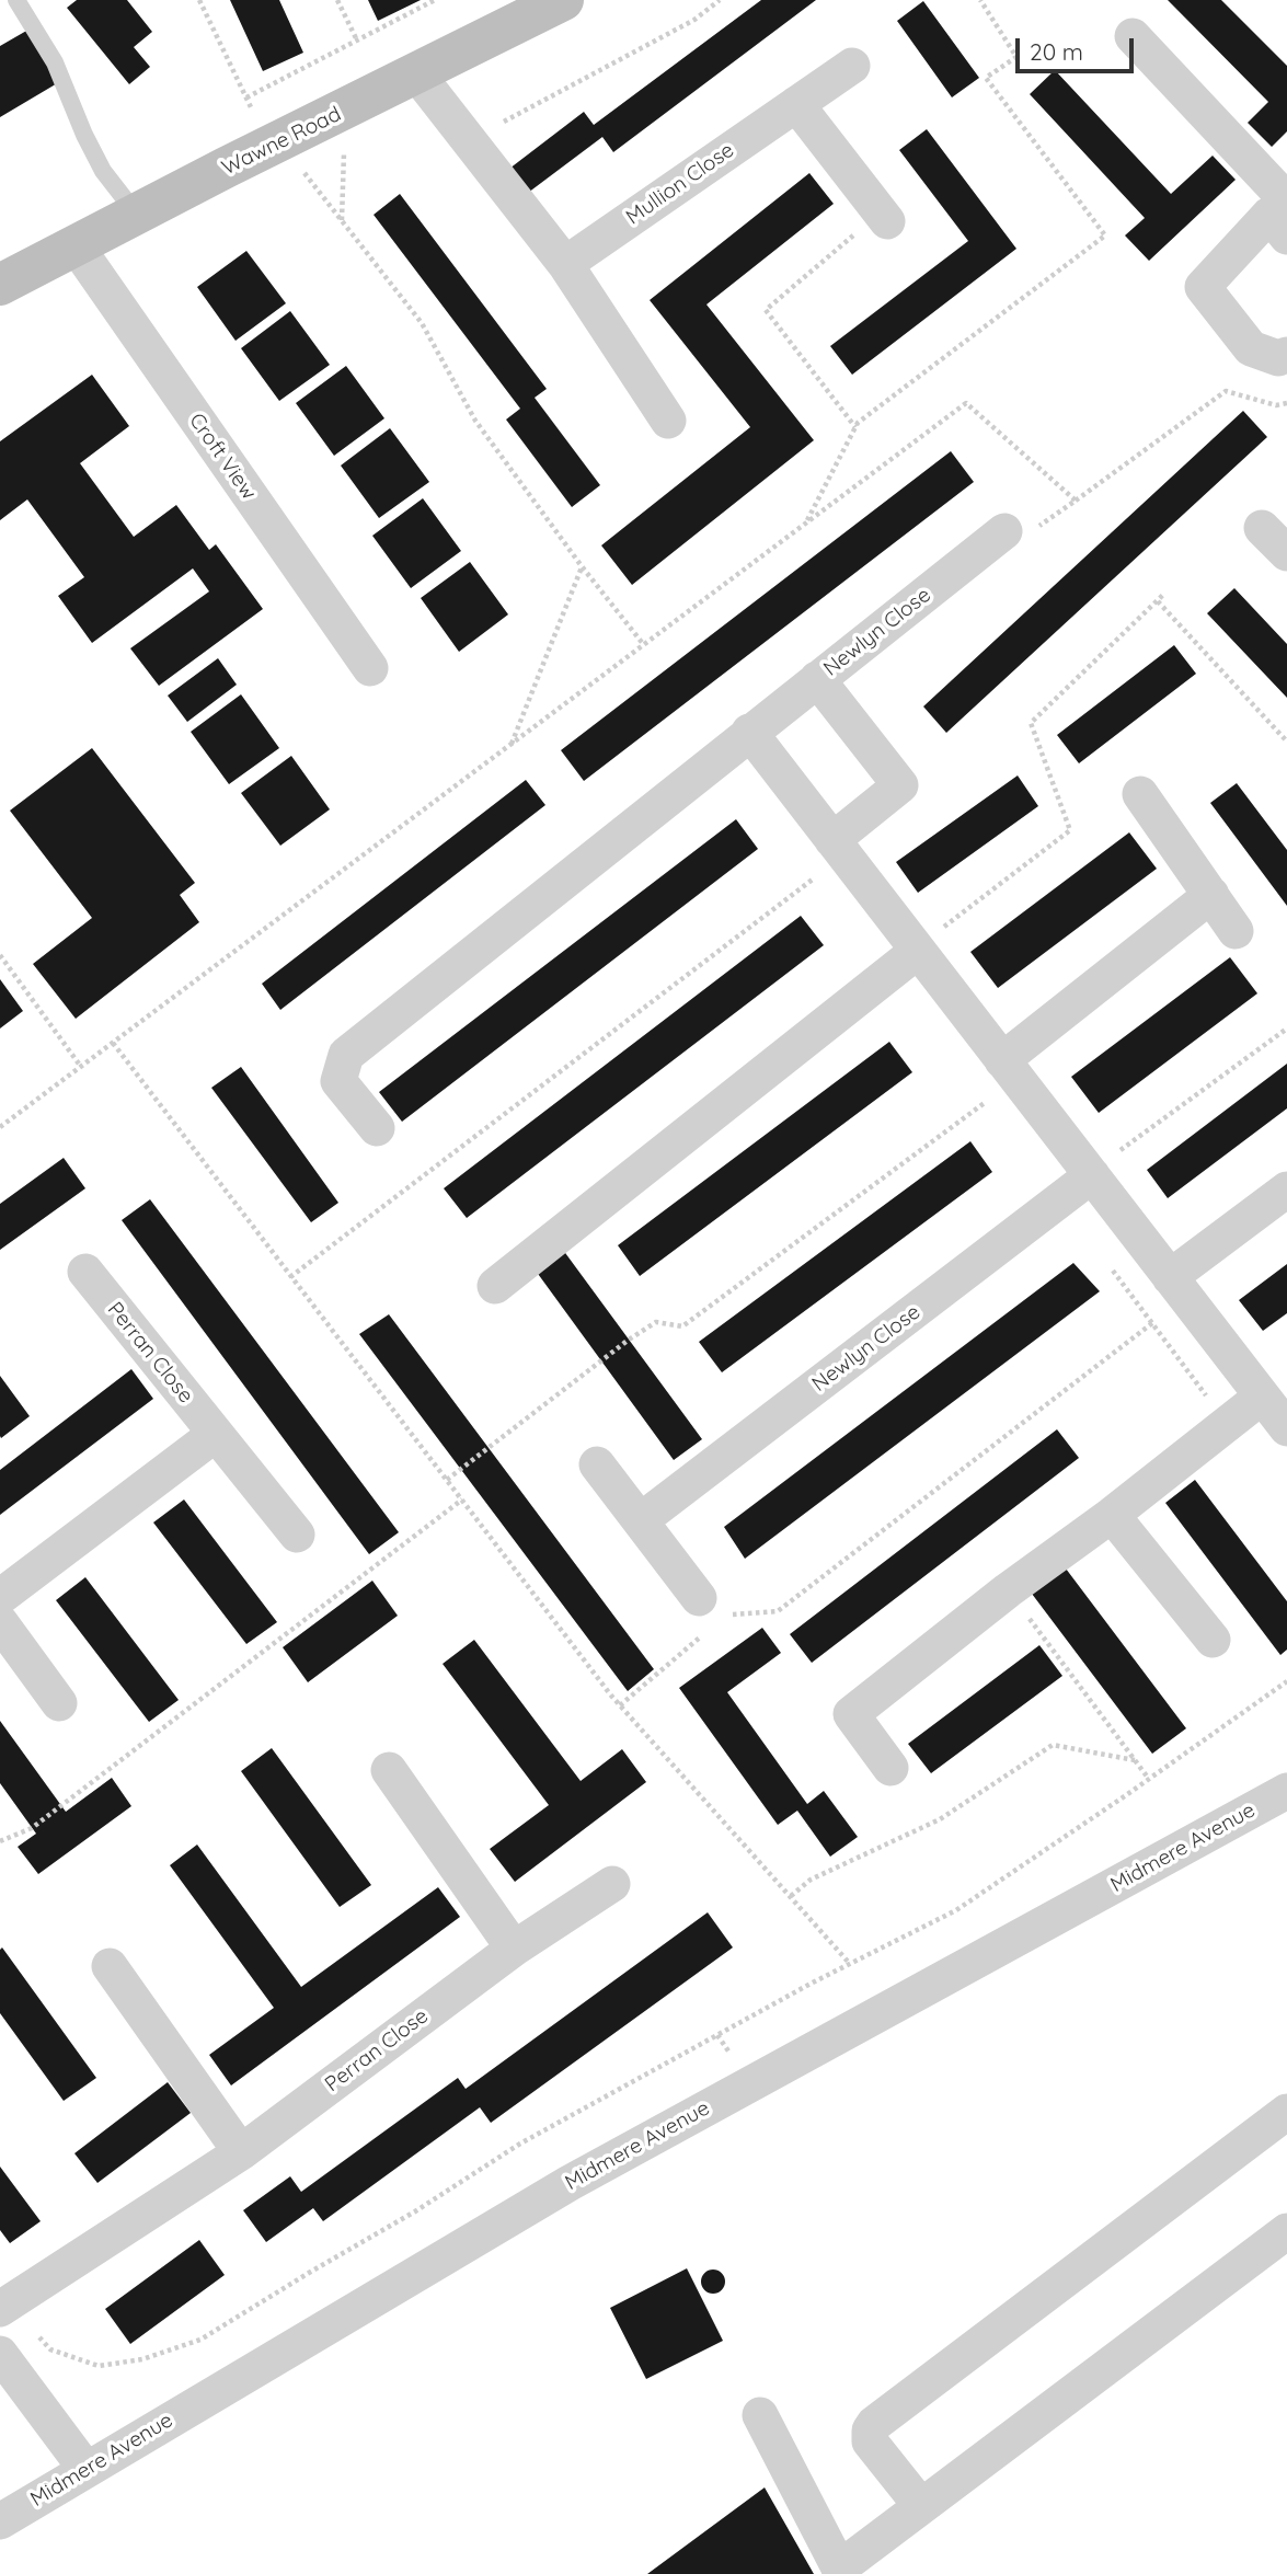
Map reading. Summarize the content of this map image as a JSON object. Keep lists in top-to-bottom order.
{
  "streets": {
    "street": [
      "Wawne Road",
      "Mullion Close",
      "Croft View",
      "Newlyn Close",
      "Perran Close",
      "Midmere Avenue"
    ]
  },
  "crossings": [
    ["Wawne Road", "Croft View"]
  ],
  "scale_bar": "20 m"
}
